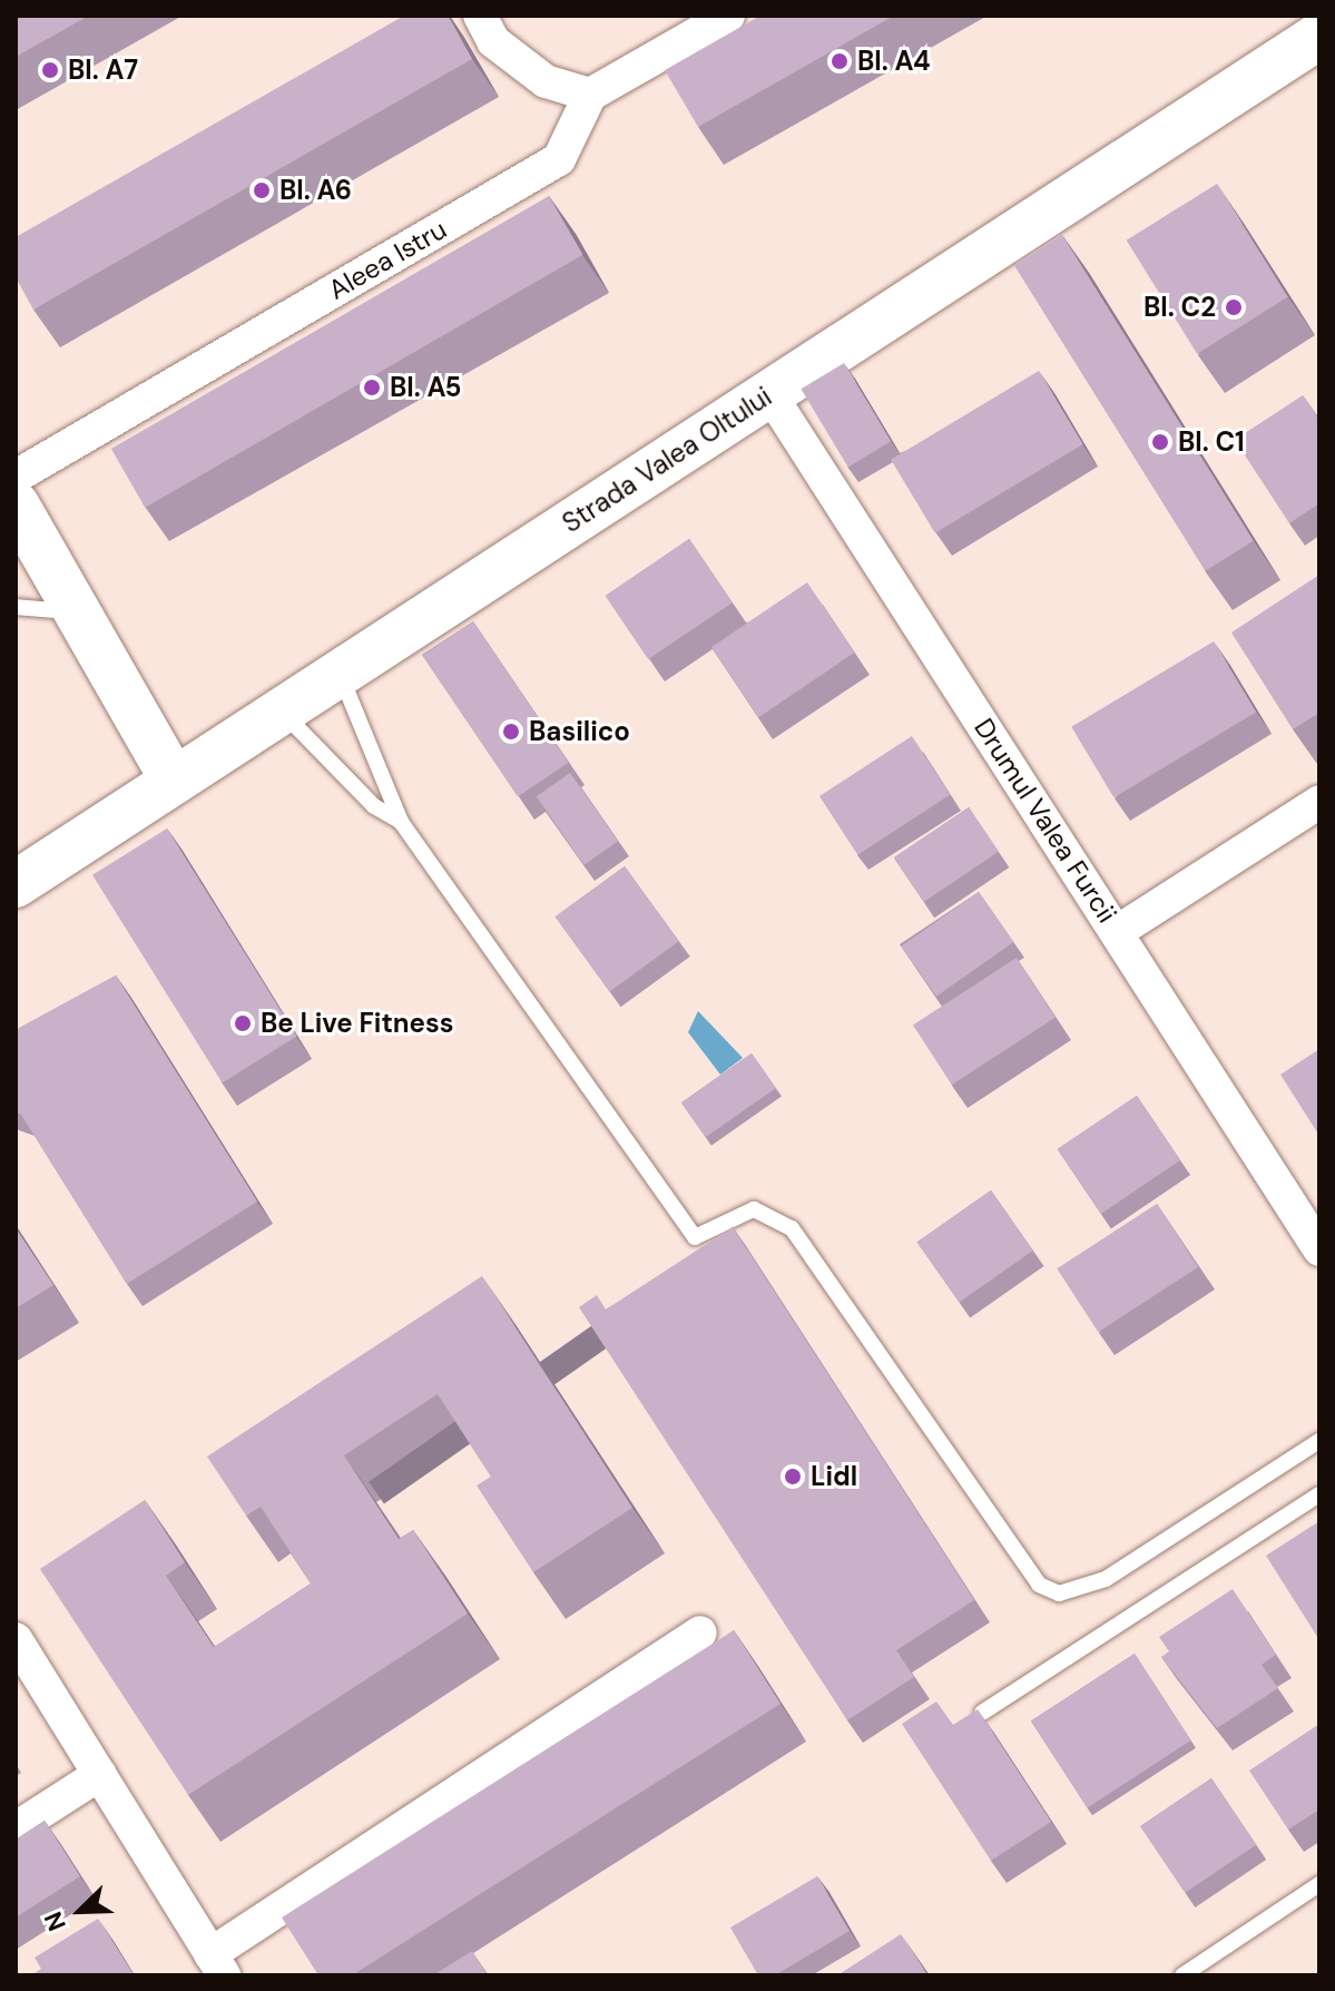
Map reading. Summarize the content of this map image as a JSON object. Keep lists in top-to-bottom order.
{
  "streets": {
    "main road": ["Strada Valea Oltului"],
    "street": ["Aleea Istru", "Drumul Valea Furcii"]
  },
  "crossings": [
    ["Strada Valea Oltului", "Drumul Valea Furcii"]
  ],
  "places": [
    "Bl. A4",
    "Bl. A7",
    "Bl. A6",
    "Bl. C2",
    "Bl. A5",
    "Bl. C1",
    "Basilico",
    "Be Live Fitness",
    "Lidl"
  ],
  "north": "bottom left"
}
